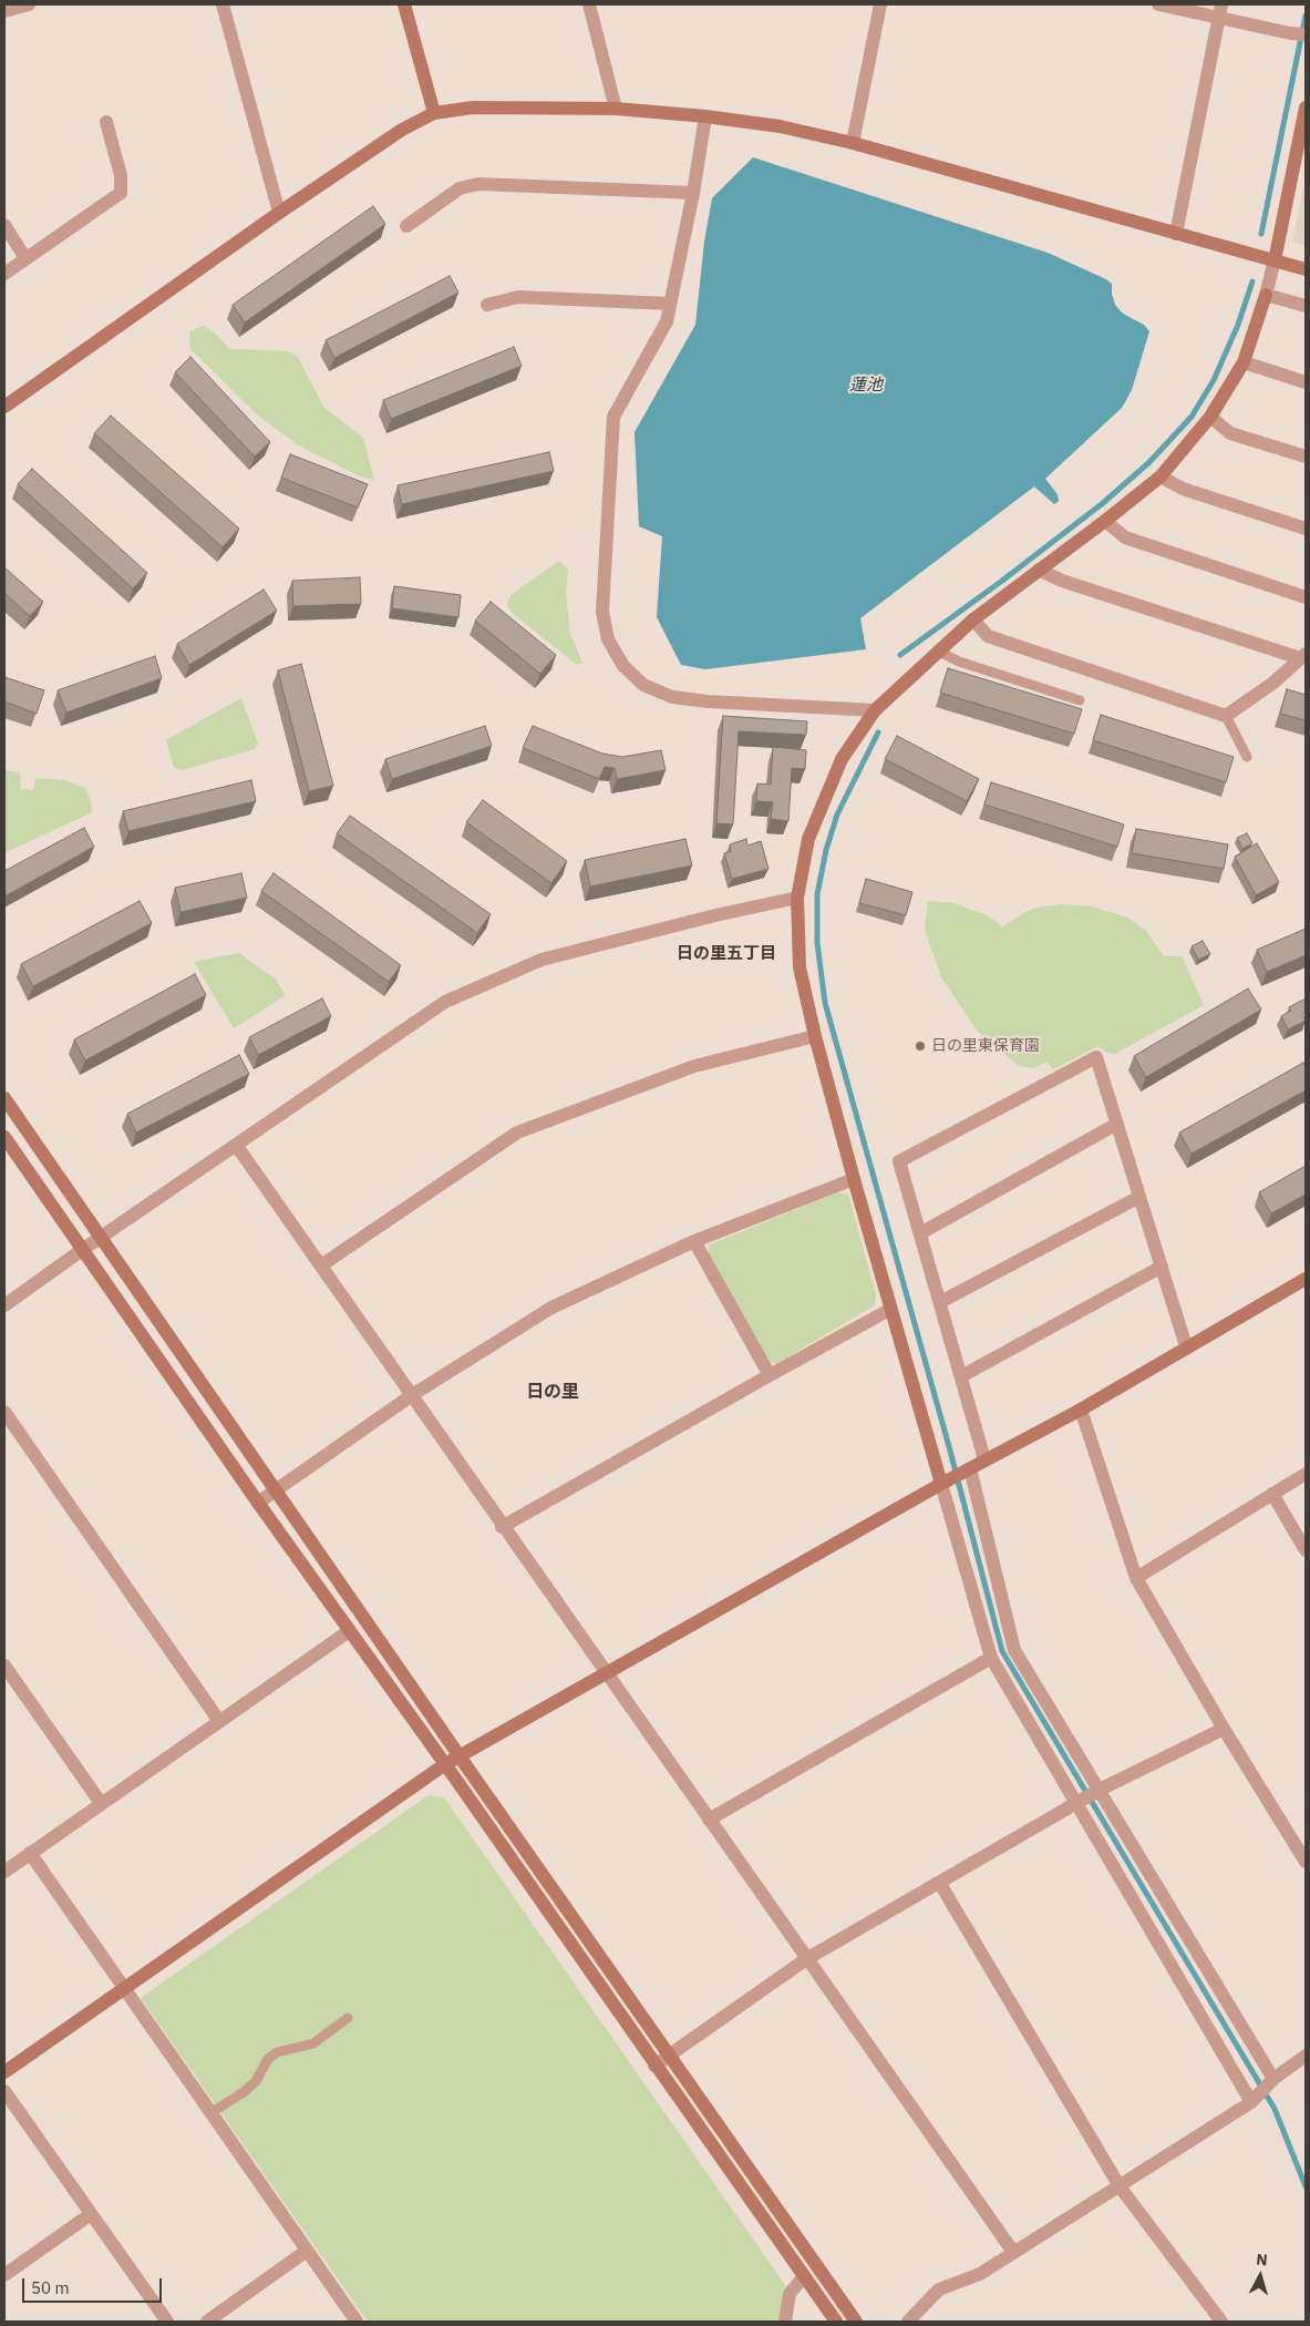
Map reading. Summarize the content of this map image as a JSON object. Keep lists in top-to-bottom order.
{
  "districts": ["日の里五丁目", "日の里"],
  "water": ["蓮池"],
  "places": ["日の里東保育園"],
  "scale_bar": "50 m",
  "north": "top"
}
